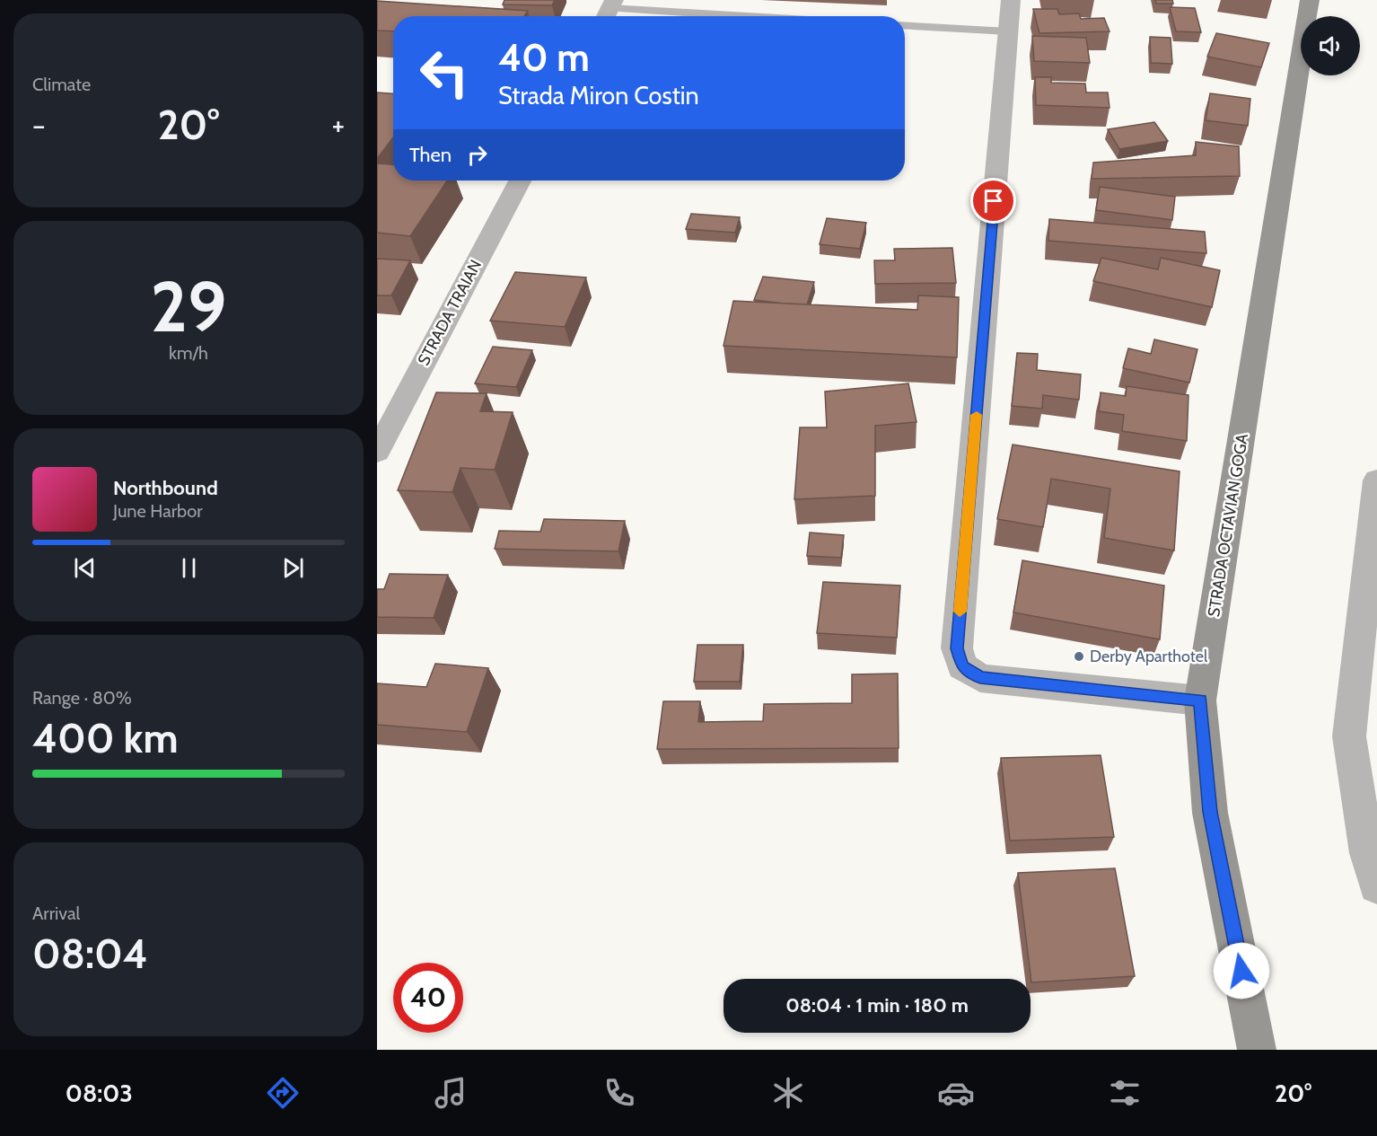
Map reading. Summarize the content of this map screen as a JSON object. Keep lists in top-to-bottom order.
{
  "streets": {
    "street": ["STRADA TRAIAN", "STRADA OCTAVIAN GOGA"]
  },
  "places": ["Derby Aparthotel"],
  "page": {
    "tile": [
      "Climate",
      ["29", "km/h"],
      ["Range · 80%", "400 km"],
      ["Arrival", "08:04"]
    ],
    "turn": ["40 m", "Strada Miron Costin"],
    "heat": ["−", "20°", "+"],
    "then": "Then",
    "song": ["Northbound", "June Harbor"],
    "limit": "40",
    "trip": "08:04 · 1 min · 180 m",
    "tabs": ["08:03", "20°"]
  }
}
